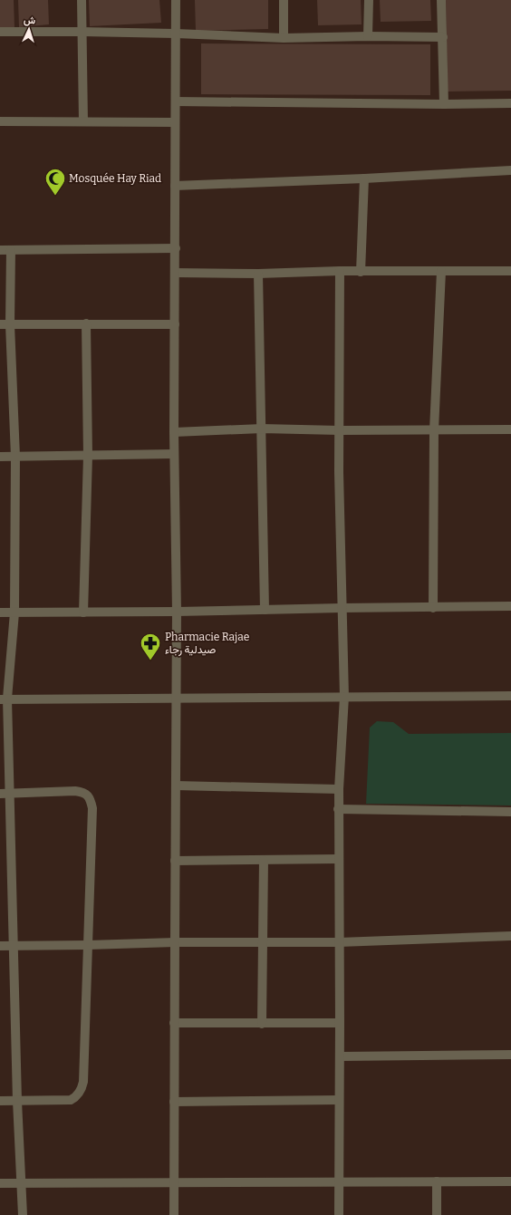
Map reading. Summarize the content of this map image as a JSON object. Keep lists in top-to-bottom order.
{
  "places": {
    "mosque": ["Mosquée Hay Riad"],
    "pharmacy": ["Pharmacie Rajae صيدلية رجاء"]
  },
  "north": "top"
}
